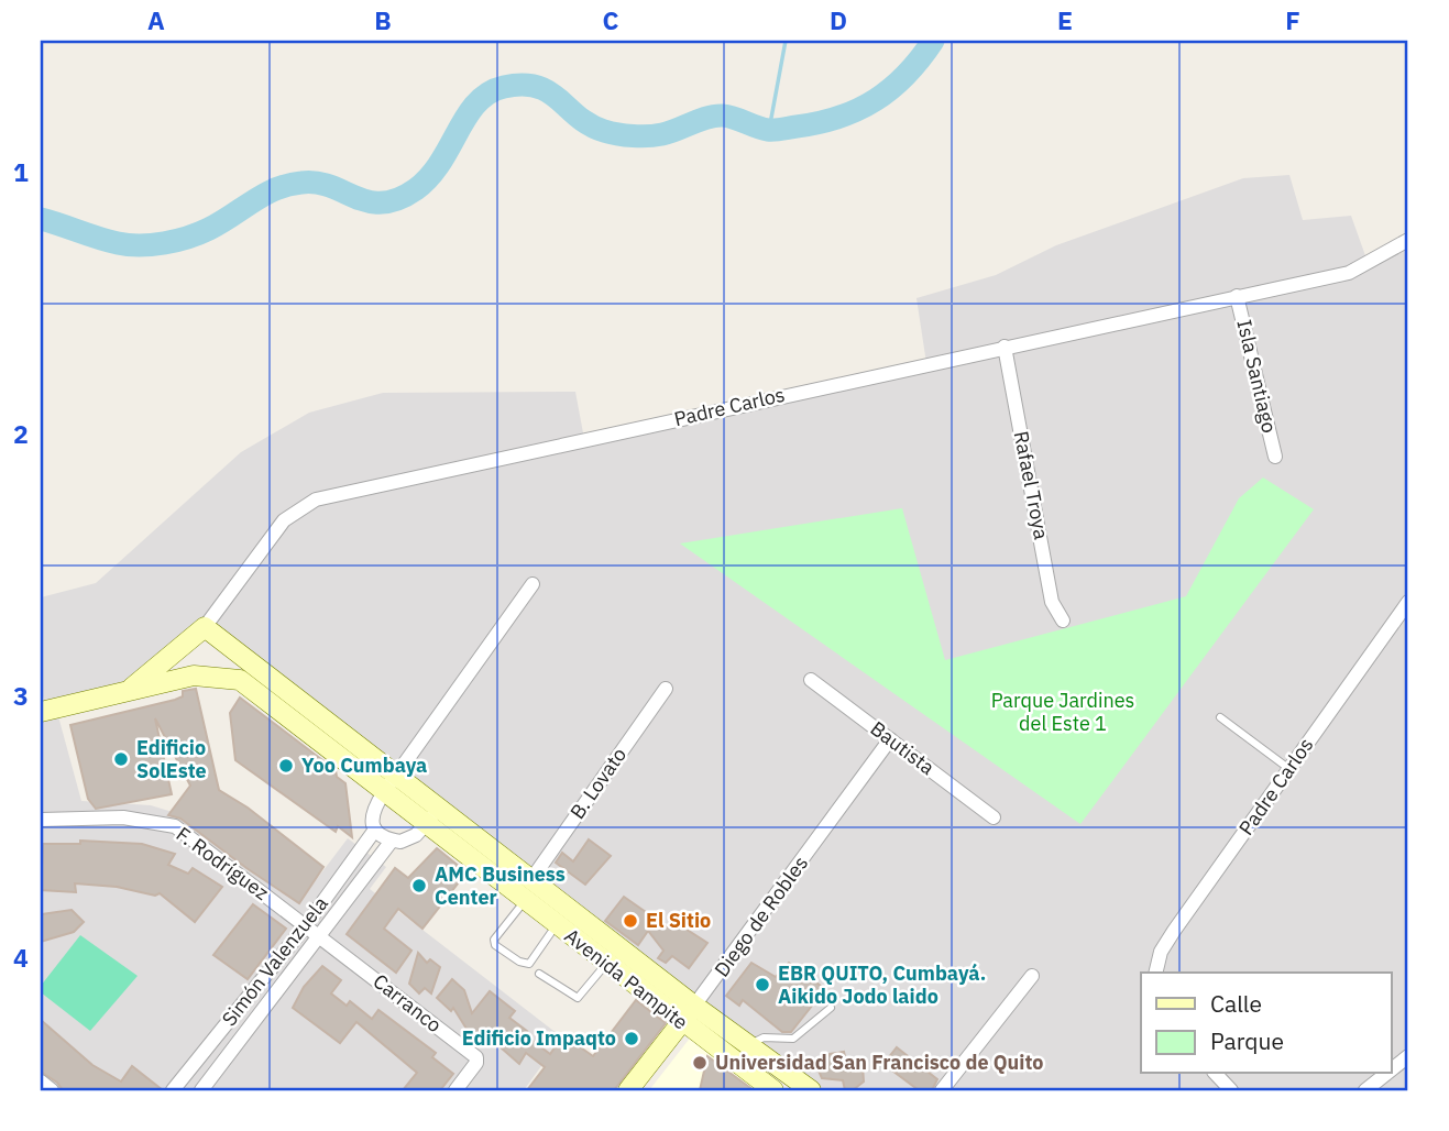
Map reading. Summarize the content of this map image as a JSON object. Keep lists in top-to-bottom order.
{
  "streets": {
    "street": [
      "Isla Santiago",
      "Padre Carlos",
      "Rafael Troya",
      "Bautista",
      "B. Lovato",
      "F. Rodríguez",
      "Diego de Robles",
      "Simón Valenzuela",
      "Avenida Pampite",
      "Carranco"
    ]
  },
  "crossings": [
    ["Isla Santiago", "Padre Carlos"],
    ["Padre Carlos", "Rafael Troya"],
    ["Padre Carlos", "Avenida Pampite"],
    ["Bautista", "Diego de Robles"],
    ["B. Lovato", "Avenida Pampite"],
    ["F. Rodríguez", "Simón Valenzuela"],
    ["F. Rodríguez", "Carranco"],
    ["Diego de Robles", "Avenida Pampite"],
    ["Simón Valenzuela", "Avenida Pampite"],
    ["Simón Valenzuela", "Carranco"]
  ],
  "parks": ["Parque Jardines del Este 1"],
  "places": [
    "Edificio SolEste",
    "Yoo Cumbaya",
    "AMC Business Center",
    "El Sitio",
    "EBR QUITO, Cumbayá. Aikido Jodo laido",
    "Edificio Impaqto",
    "Universidad San Francisco de Quito"
  ],
  "legend": ["Calle", "Parque"],
  "grid": {
    "columns": [
      "A",
      "B",
      "C",
      "D",
      "E",
      "F"
    ],
    "rows": [
      "1",
      "2",
      "3",
      "4"
    ]
  }
}
